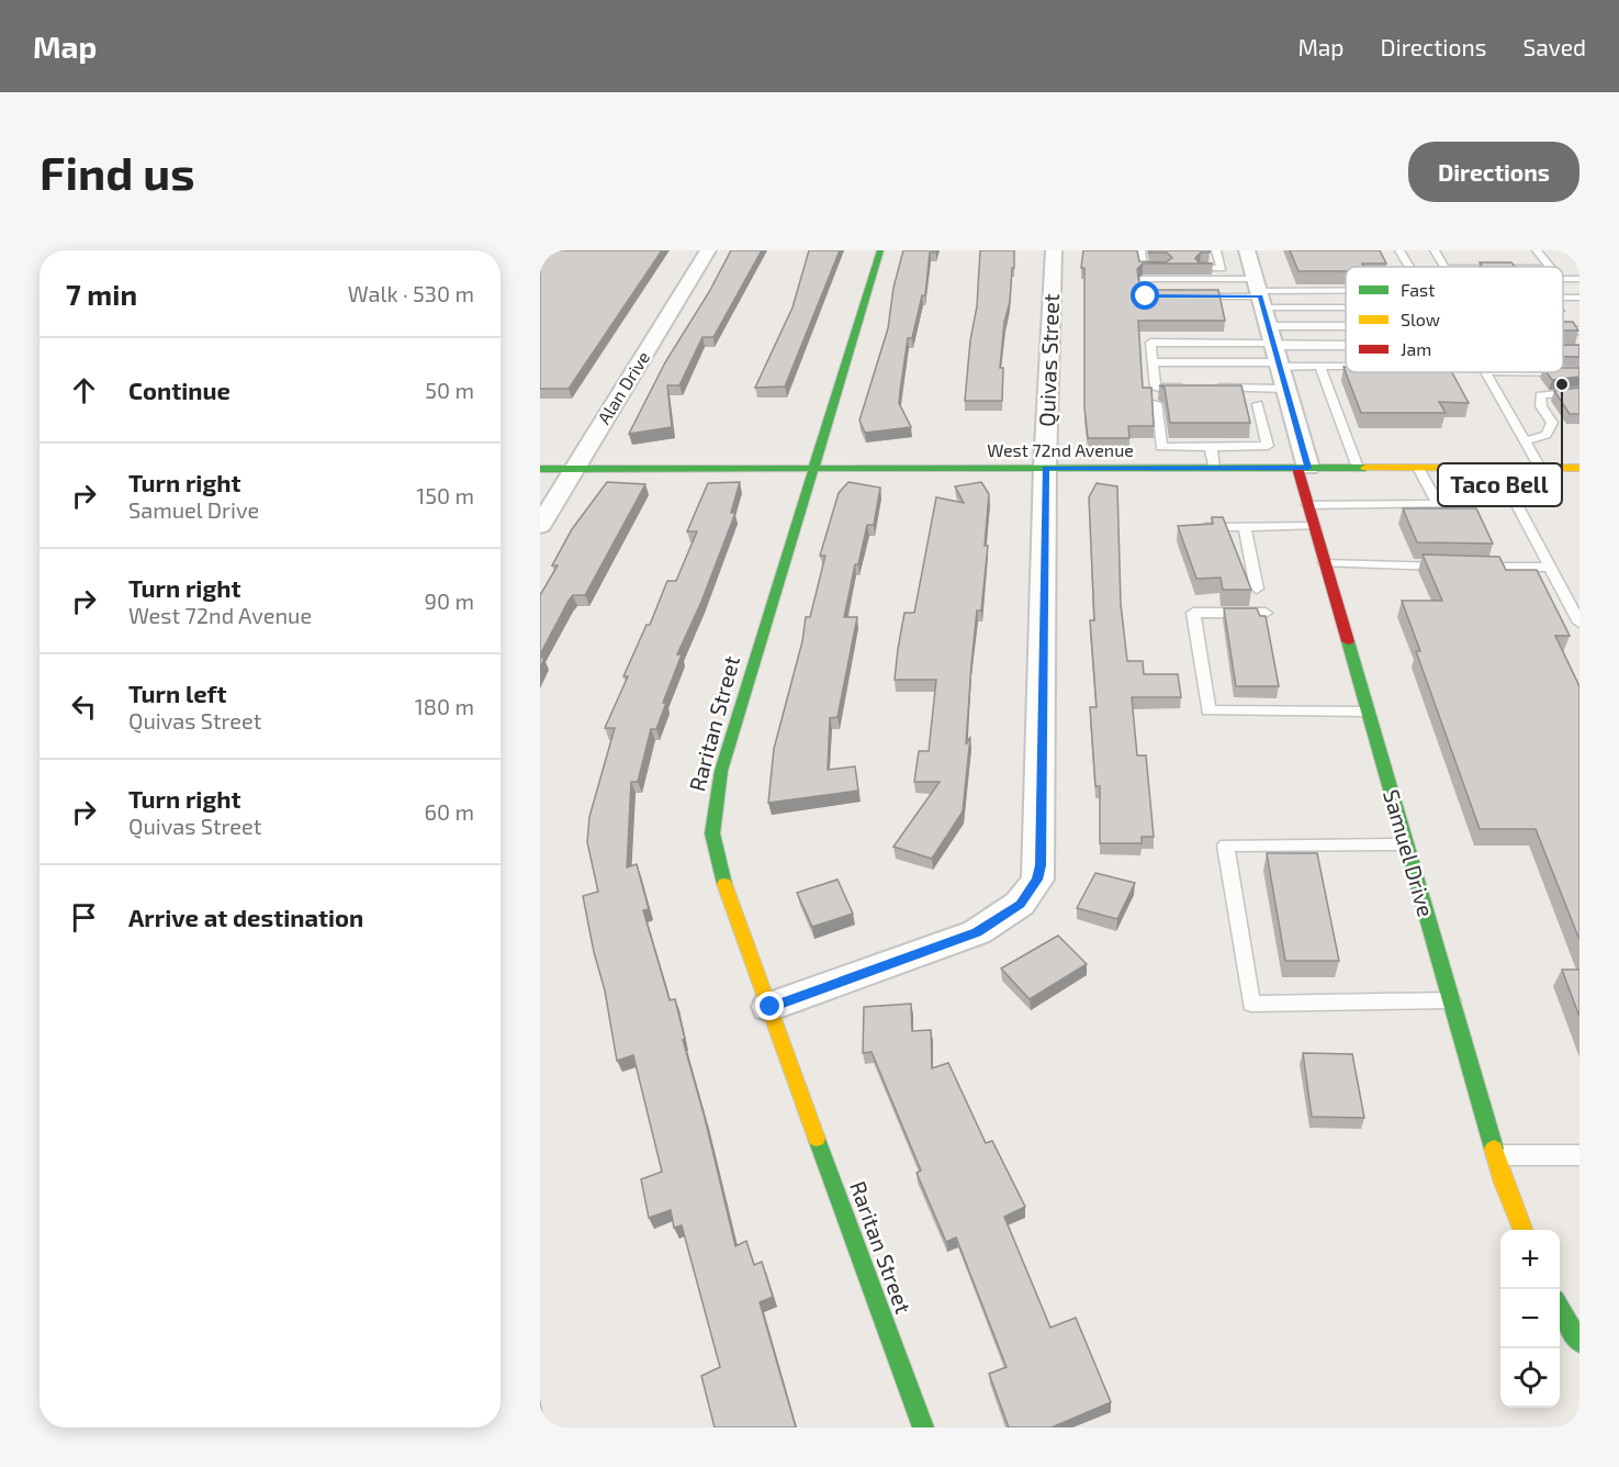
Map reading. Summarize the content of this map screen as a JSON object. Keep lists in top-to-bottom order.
{
  "streets": {
    "street": [
      "Quivas Street",
      "Alan Drive",
      "West 72nd Avenue",
      "Raritan Street",
      "Samuel Drive"
    ]
  },
  "crossings": [
    ["Quivas Street", "West 72nd Avenue"],
    ["Quivas Street", "Raritan Street"],
    ["Alan Drive", "West 72nd Avenue"],
    ["West 72nd Avenue", "Raritan Street"],
    ["West 72nd Avenue", "Samuel Drive"]
  ],
  "places": ["Taco Bell"],
  "legend": ["Fast", "Slow", "Jam"],
  "page": {
    "header": "Map",
    "nav": ["Map", "Directions", "Saved"],
    "buttons": "Directions",
    "title": "Find us",
    "heading": ["7 min", "Walk · 530 m"],
    "list": [
      ["Continue", "50 m"],
      ["Turn right", "Samuel Drive", "150 m"],
      ["Turn right", "West 72nd Avenue", "90 m"],
      ["Turn left", "Quivas Street", "180 m"],
      ["Turn right", "Quivas Street", "60 m"],
      "Arrive at destination"
    ],
    "map_buttons": ["+", "−"]
  }
}
